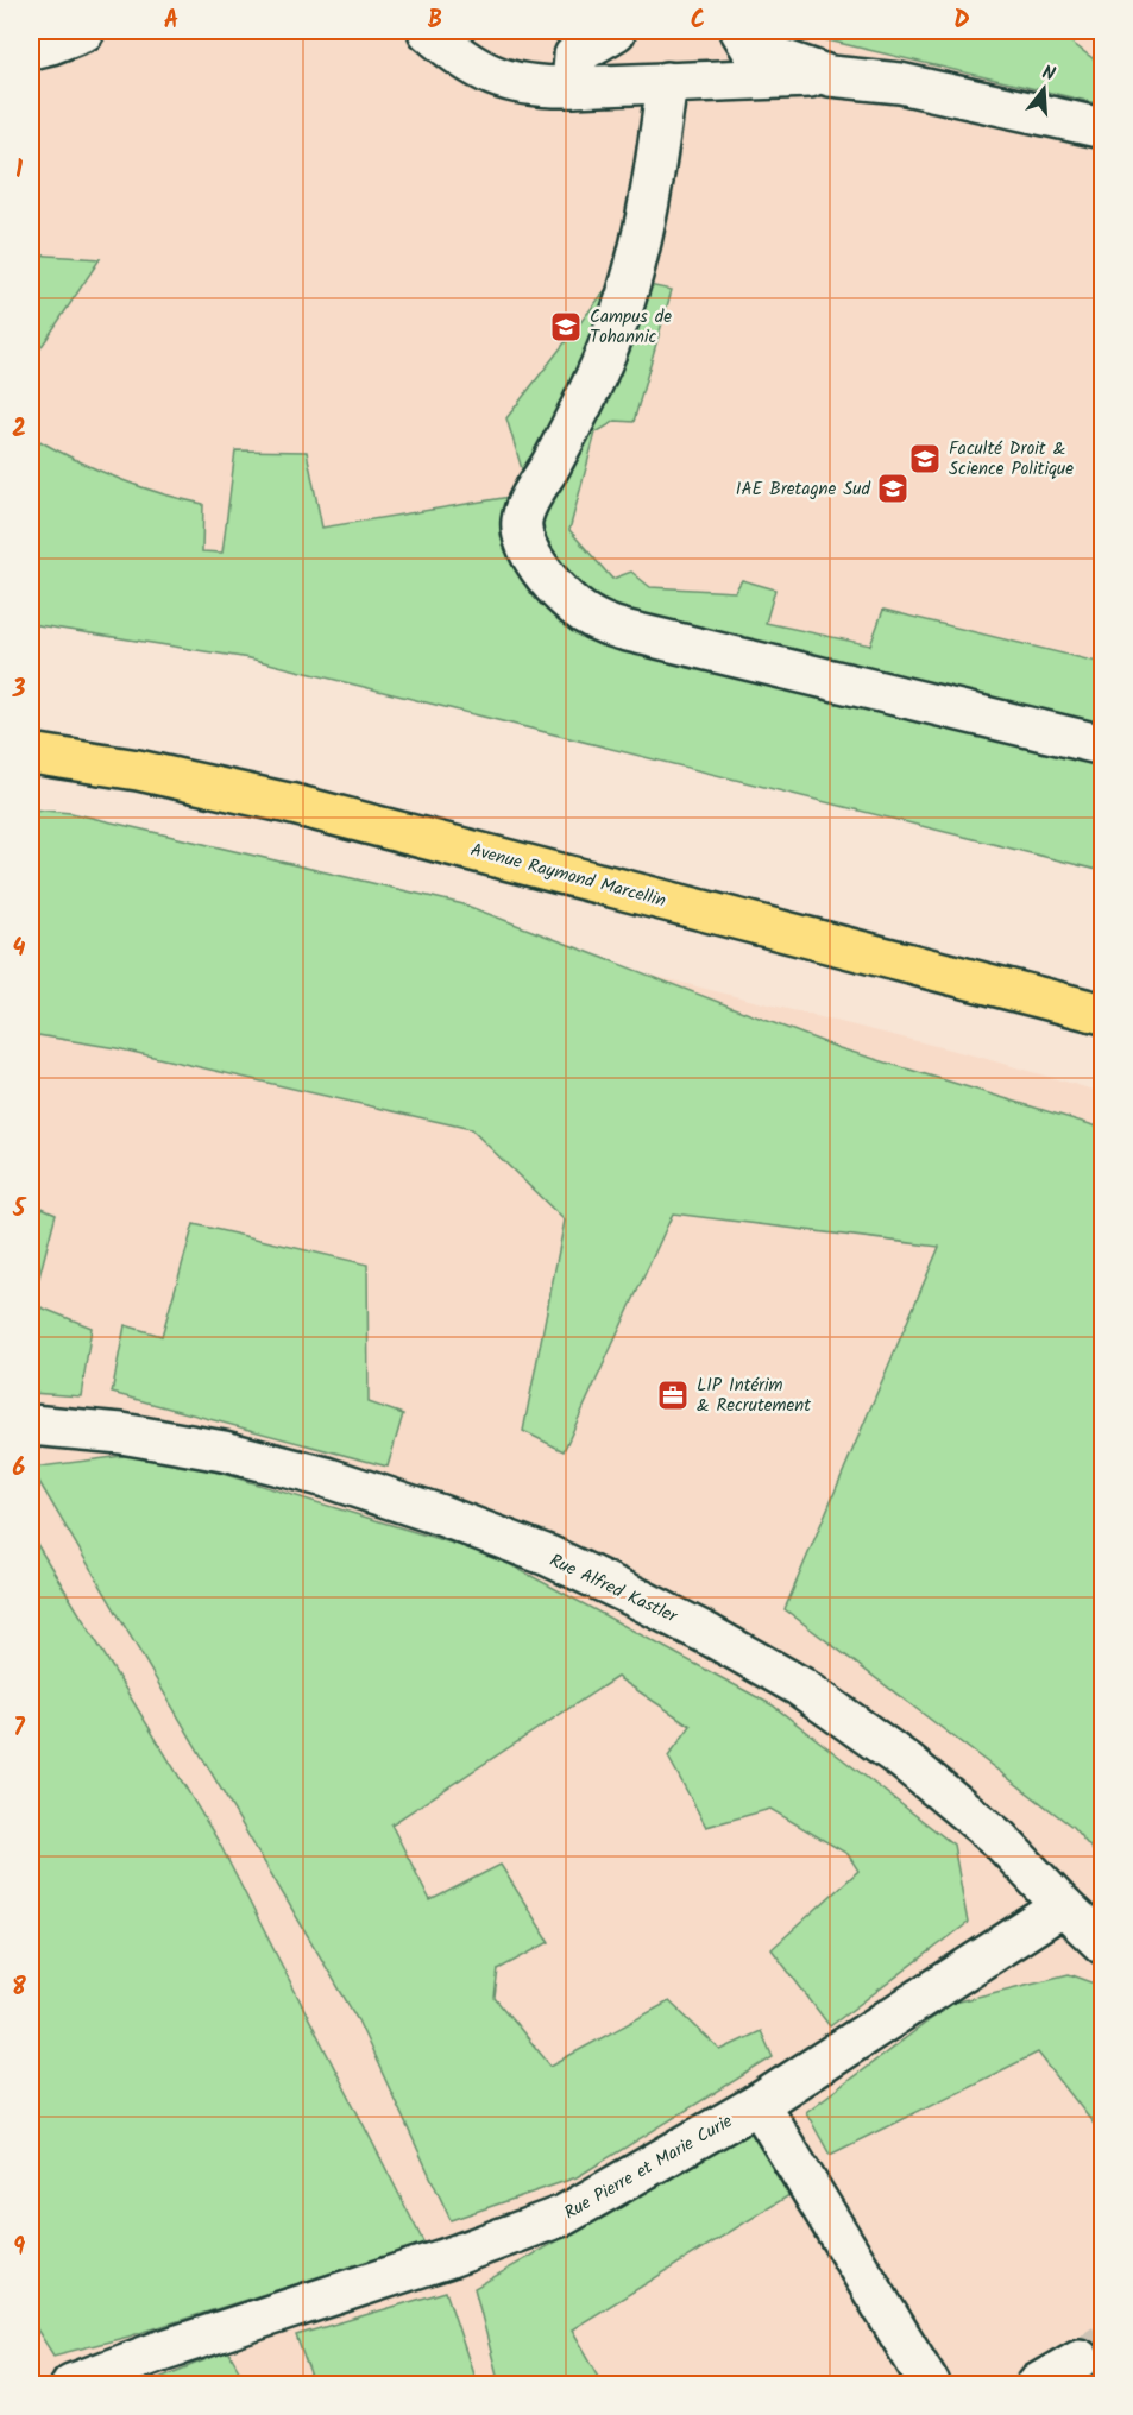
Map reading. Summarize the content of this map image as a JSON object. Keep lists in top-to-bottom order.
{
  "streets": {
    "main road": ["Avenue Raymond Marcellin"],
    "street": ["Rue Alfred Kastler", "Rue Pierre et Marie Curie"]
  },
  "crossings": [
    ["Rue Alfred Kastler", "Rue Pierre et Marie Curie"]
  ],
  "places": {
    "school or university": ["Campus de Tohannic", "Faculté Droit & Science Politique", "IAE Bretagne Sud"],
    "office": ["LIP Intérim & Recrutement"]
  },
  "north": "top",
  "grid": {
    "columns": [
      "A",
      "B",
      "C",
      "D"
    ],
    "rows": [
      "1",
      "2",
      "3",
      "4",
      "5",
      "6",
      "7",
      "8",
      "9"
    ]
  }
}
